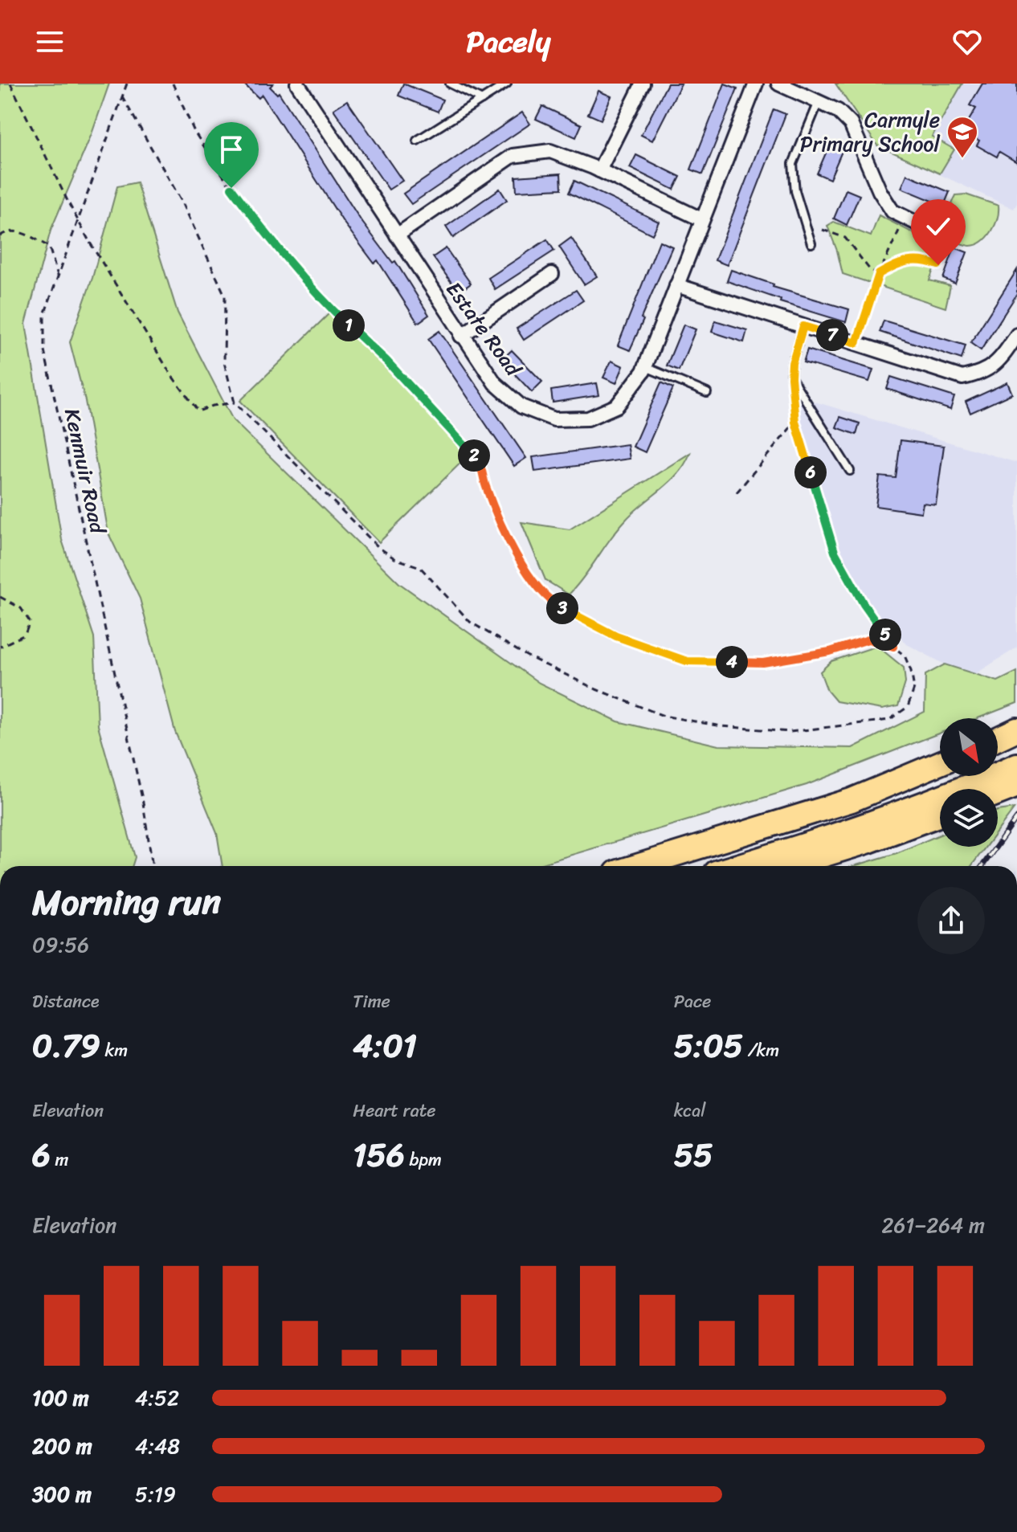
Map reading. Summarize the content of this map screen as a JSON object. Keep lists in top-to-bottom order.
{
  "streets": {
    "street": ["Estate Road"],
    "path": ["Kenmuir Road"]
  },
  "places": {
    "school or university": ["Carmyle Primary School"]
  },
  "north": "bottom right",
  "page": {
    "header": "Pacely",
    "pins": [
      "1",
      "7",
      "2",
      "6",
      "3",
      "5",
      "4"
    ],
    "heading": ["Morning run", "09:56"],
    "stats": [
      ["Distance", "0.79 km"],
      ["Time", "4:01"],
      ["Pace", "5:05 /km"],
      ["Elevation", "6 m"],
      ["Heart rate", "156 bpm"],
      ["kcal", "55"]
    ],
    "chart": ["Elevation", "261–264 m"],
    "list": [
      {
        "name": "100 m",
        "note": "4:52"
      },
      {
        "name": "200 m",
        "note": "4:48"
      },
      {
        "name": "300 m",
        "note": "5:19"
      }
    ]
  }
}
